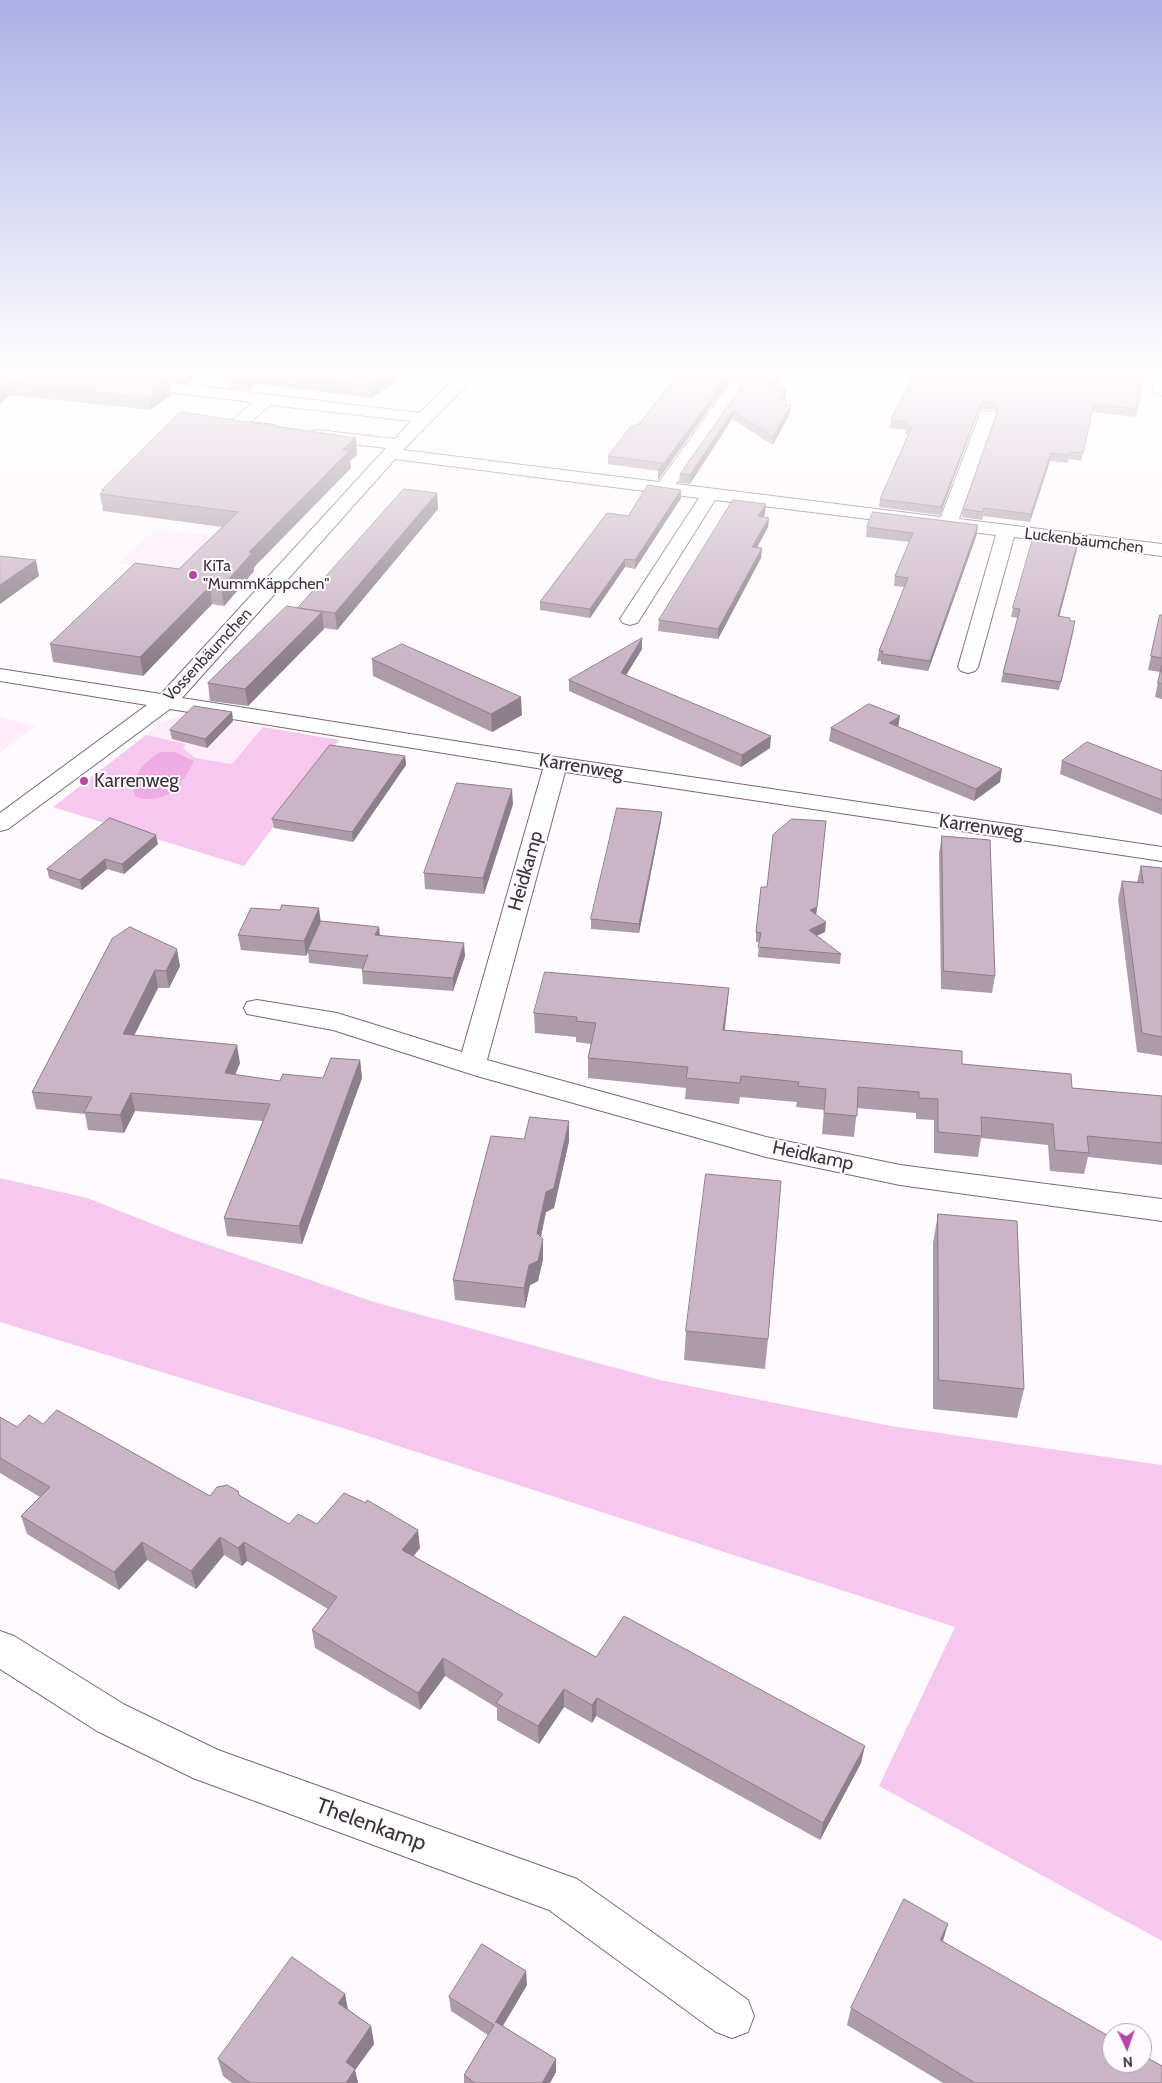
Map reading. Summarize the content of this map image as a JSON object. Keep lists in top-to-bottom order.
{
  "streets": {
    "street": [
      "Luckenbäumchen",
      "Vossenbäumchen",
      "Karrenweg",
      "Heidkamp",
      "Thelenkamp"
    ]
  },
  "crossings": [
    ["Vossenbäumchen", "Karrenweg"],
    ["Karrenweg", "Heidkamp"]
  ],
  "places": ["KiTa \"MummKäppchen\"", "Karrenweg"],
  "north": "bottom"
}
